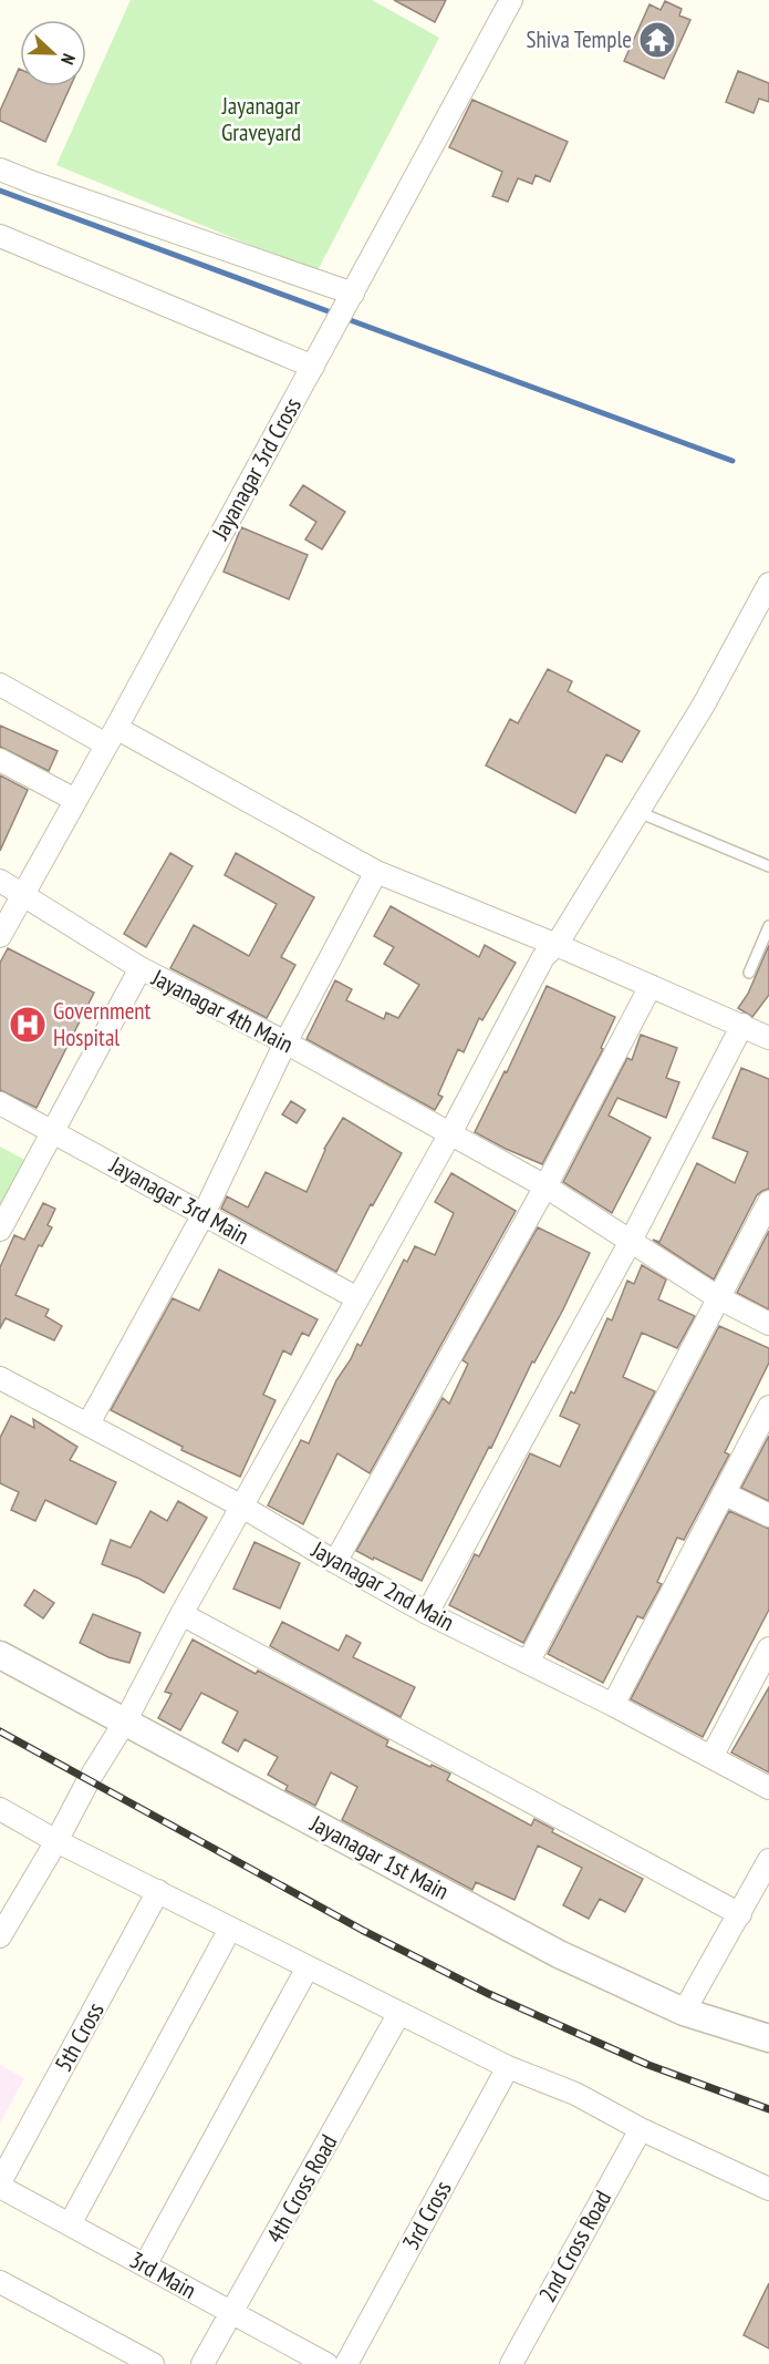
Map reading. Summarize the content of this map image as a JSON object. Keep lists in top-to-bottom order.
{
  "streets": {
    "street": [
      "Jayanagar 3rd Cross",
      "Jayanagar 4th Main",
      "Jayanagar 3rd Main",
      "Jayanagar 2nd Main",
      "Jayanagar 1st Main",
      "5th Cross",
      "4th Cross Road",
      "3rd Cross",
      "2nd Cross Road",
      "3rd Main"
    ]
  },
  "crossings": [
    ["Jayanagar 3rd Cross", "Jayanagar 4th Main"],
    ["5th Cross", "3rd Main"],
    ["4th Cross Road", "3rd Main"]
  ],
  "parks": ["Jayanagar Graveyard"],
  "places": {
    "temple": ["Shiva Temple"],
    "hospital": ["Government Hospital"]
  },
  "north": "right"
}
